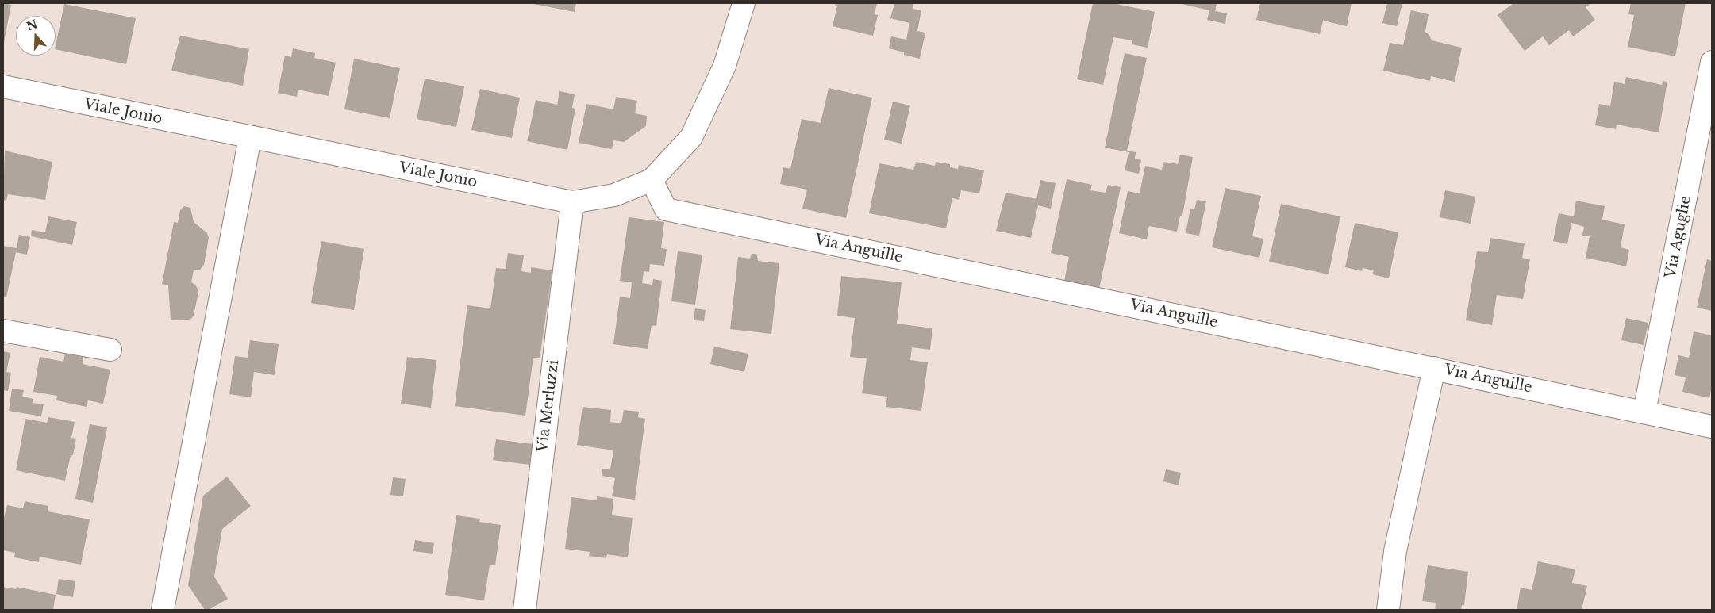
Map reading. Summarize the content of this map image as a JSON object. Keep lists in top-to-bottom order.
{
  "streets": {
    "street": [
      "Viale Jonio",
      "Via Aguglie",
      "Via Anguille",
      "Via Merluzzi"
    ]
  },
  "crossings": [
    ["Viale Jonio", "Via Anguille"],
    ["Viale Jonio", "Via Merluzzi"],
    ["Via Aguglie", "Via Anguille"]
  ],
  "north": "top"
}
